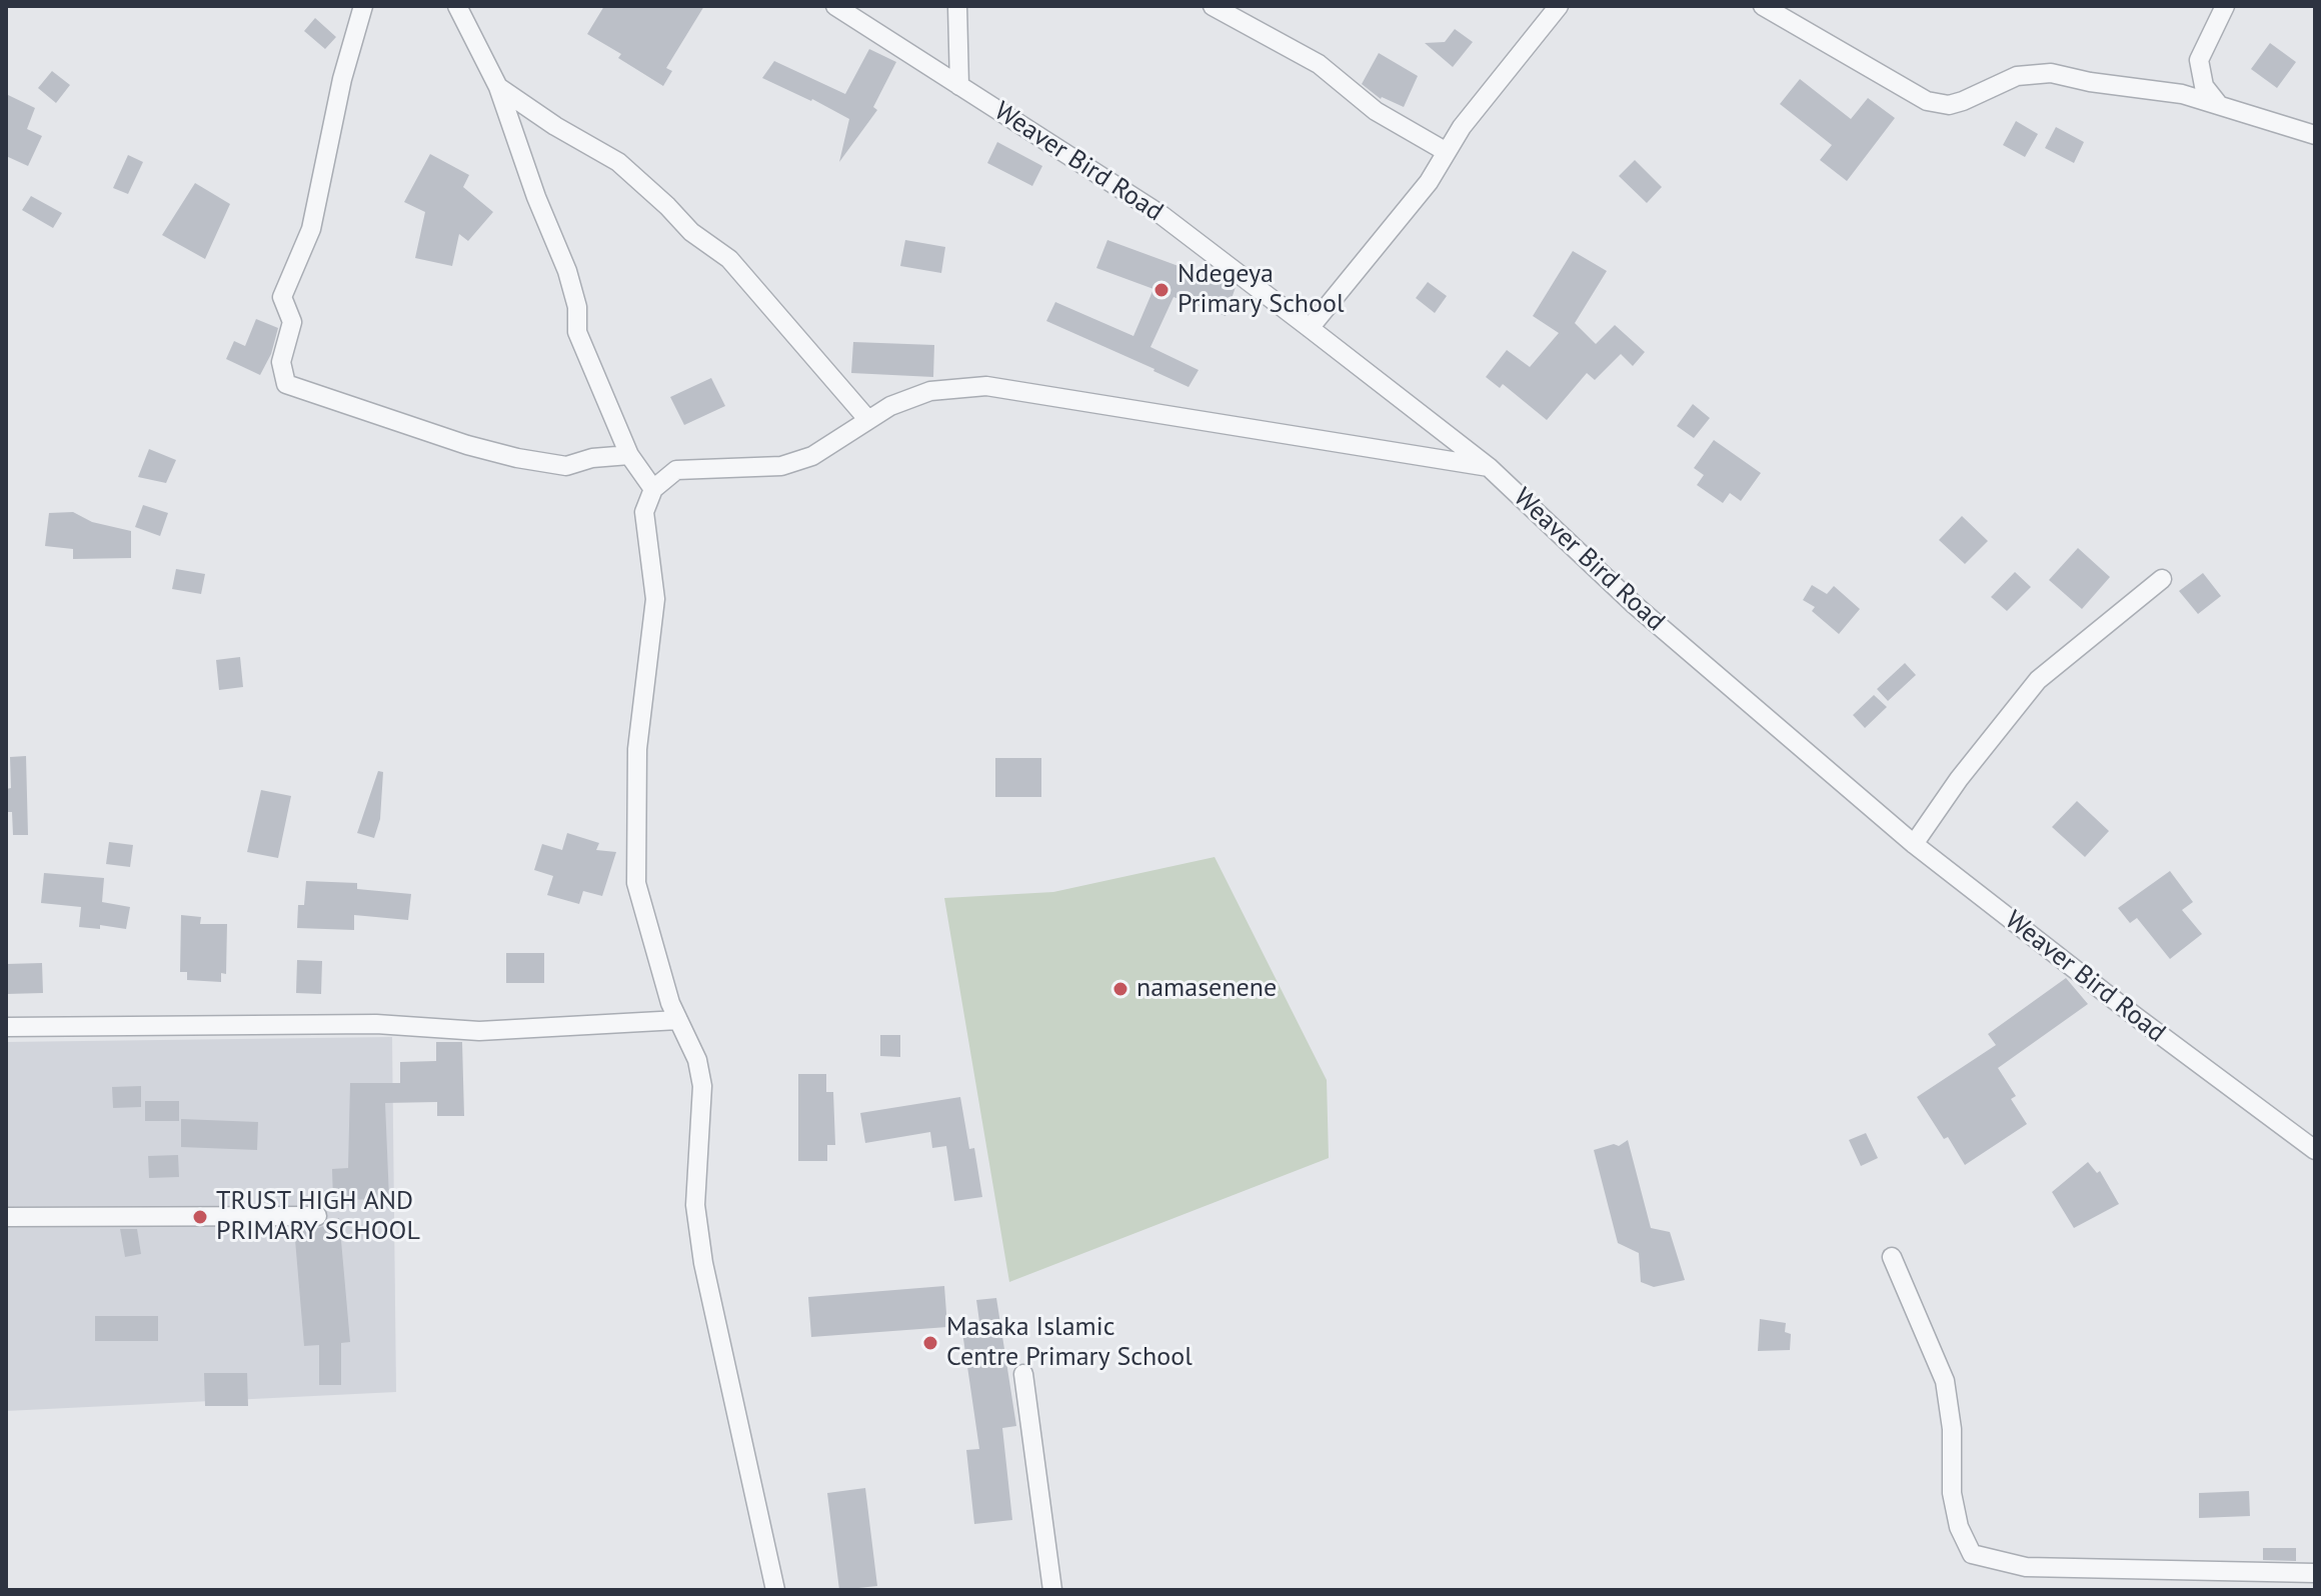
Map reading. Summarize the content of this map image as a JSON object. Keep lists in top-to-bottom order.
{
  "streets": {
    "street": ["Weaver Bird Road"]
  },
  "places": [
    "Ndegeya Primary School",
    "namasenene",
    "TRUST HIGH AND PRIMARY SCHOOL",
    "Masaka Islamic Centre Primary School"
  ]
}
